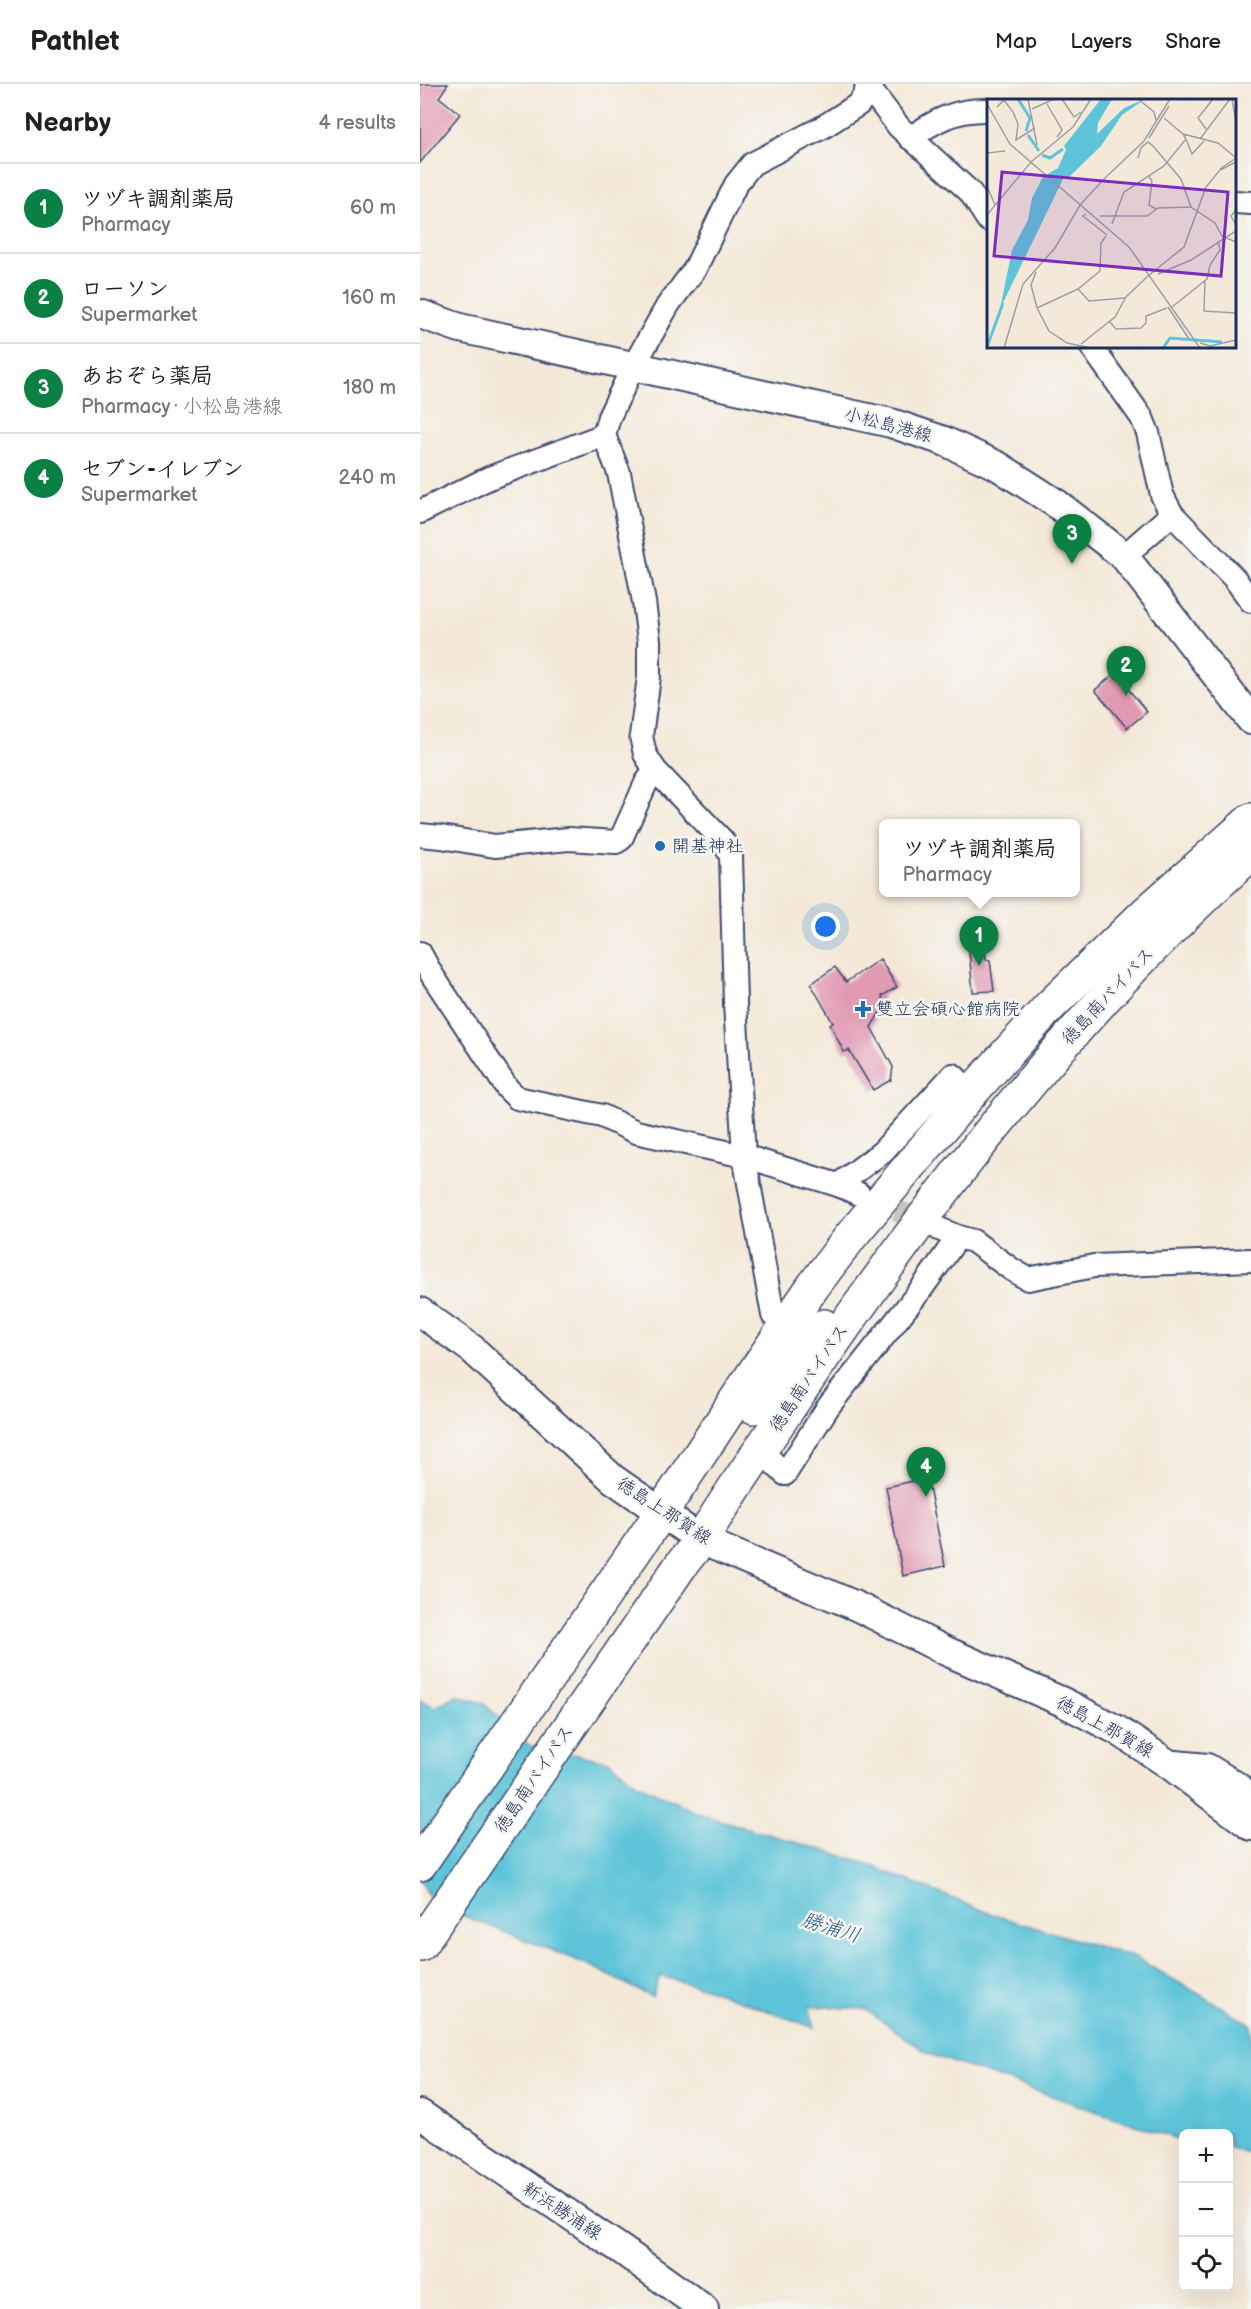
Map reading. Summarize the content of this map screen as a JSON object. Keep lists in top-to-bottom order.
{
  "streets": {
    "highway": ["徳島南バイパス"],
    "main road": ["小松島港線", "徳島上那賀線", "新浜勝浦線"]
  },
  "crossings": [
    ["徳島南バイパス", "徳島上那賀線"]
  ],
  "water": ["勝浦川"],
  "places": {
    "other": ["開基神社"],
    "health": ["雙立会碩心館病院"]
  },
  "page": {
    "header": "Pathlet",
    "nav": ["Map", "Layers", "Share"],
    "heading": ["Nearby", "4 results"],
    "list": [
      {
        "mark": "1",
        "name": "ツヅキ調剤薬局",
        "note": "Pharmacy",
        "value": "60 m"
      },
      {
        "mark": "2",
        "name": "ローソン",
        "note": "Supermarket",
        "value": "160 m"
      },
      {
        "mark": "3",
        "name": "あおぞら薬局",
        "note": "Pharmacy · 小松島港線",
        "value": "180 m"
      },
      {
        "mark": "4",
        "name": "セブン-イレブン",
        "note": "Supermarket",
        "value": "240 m"
      }
    ],
    "pins": [
      "3",
      "2",
      "1",
      "4"
    ],
    "popup": ["ツヅキ調剤薬局", "Pharmacy"],
    "map_buttons": ["+", "−"]
  }
}
